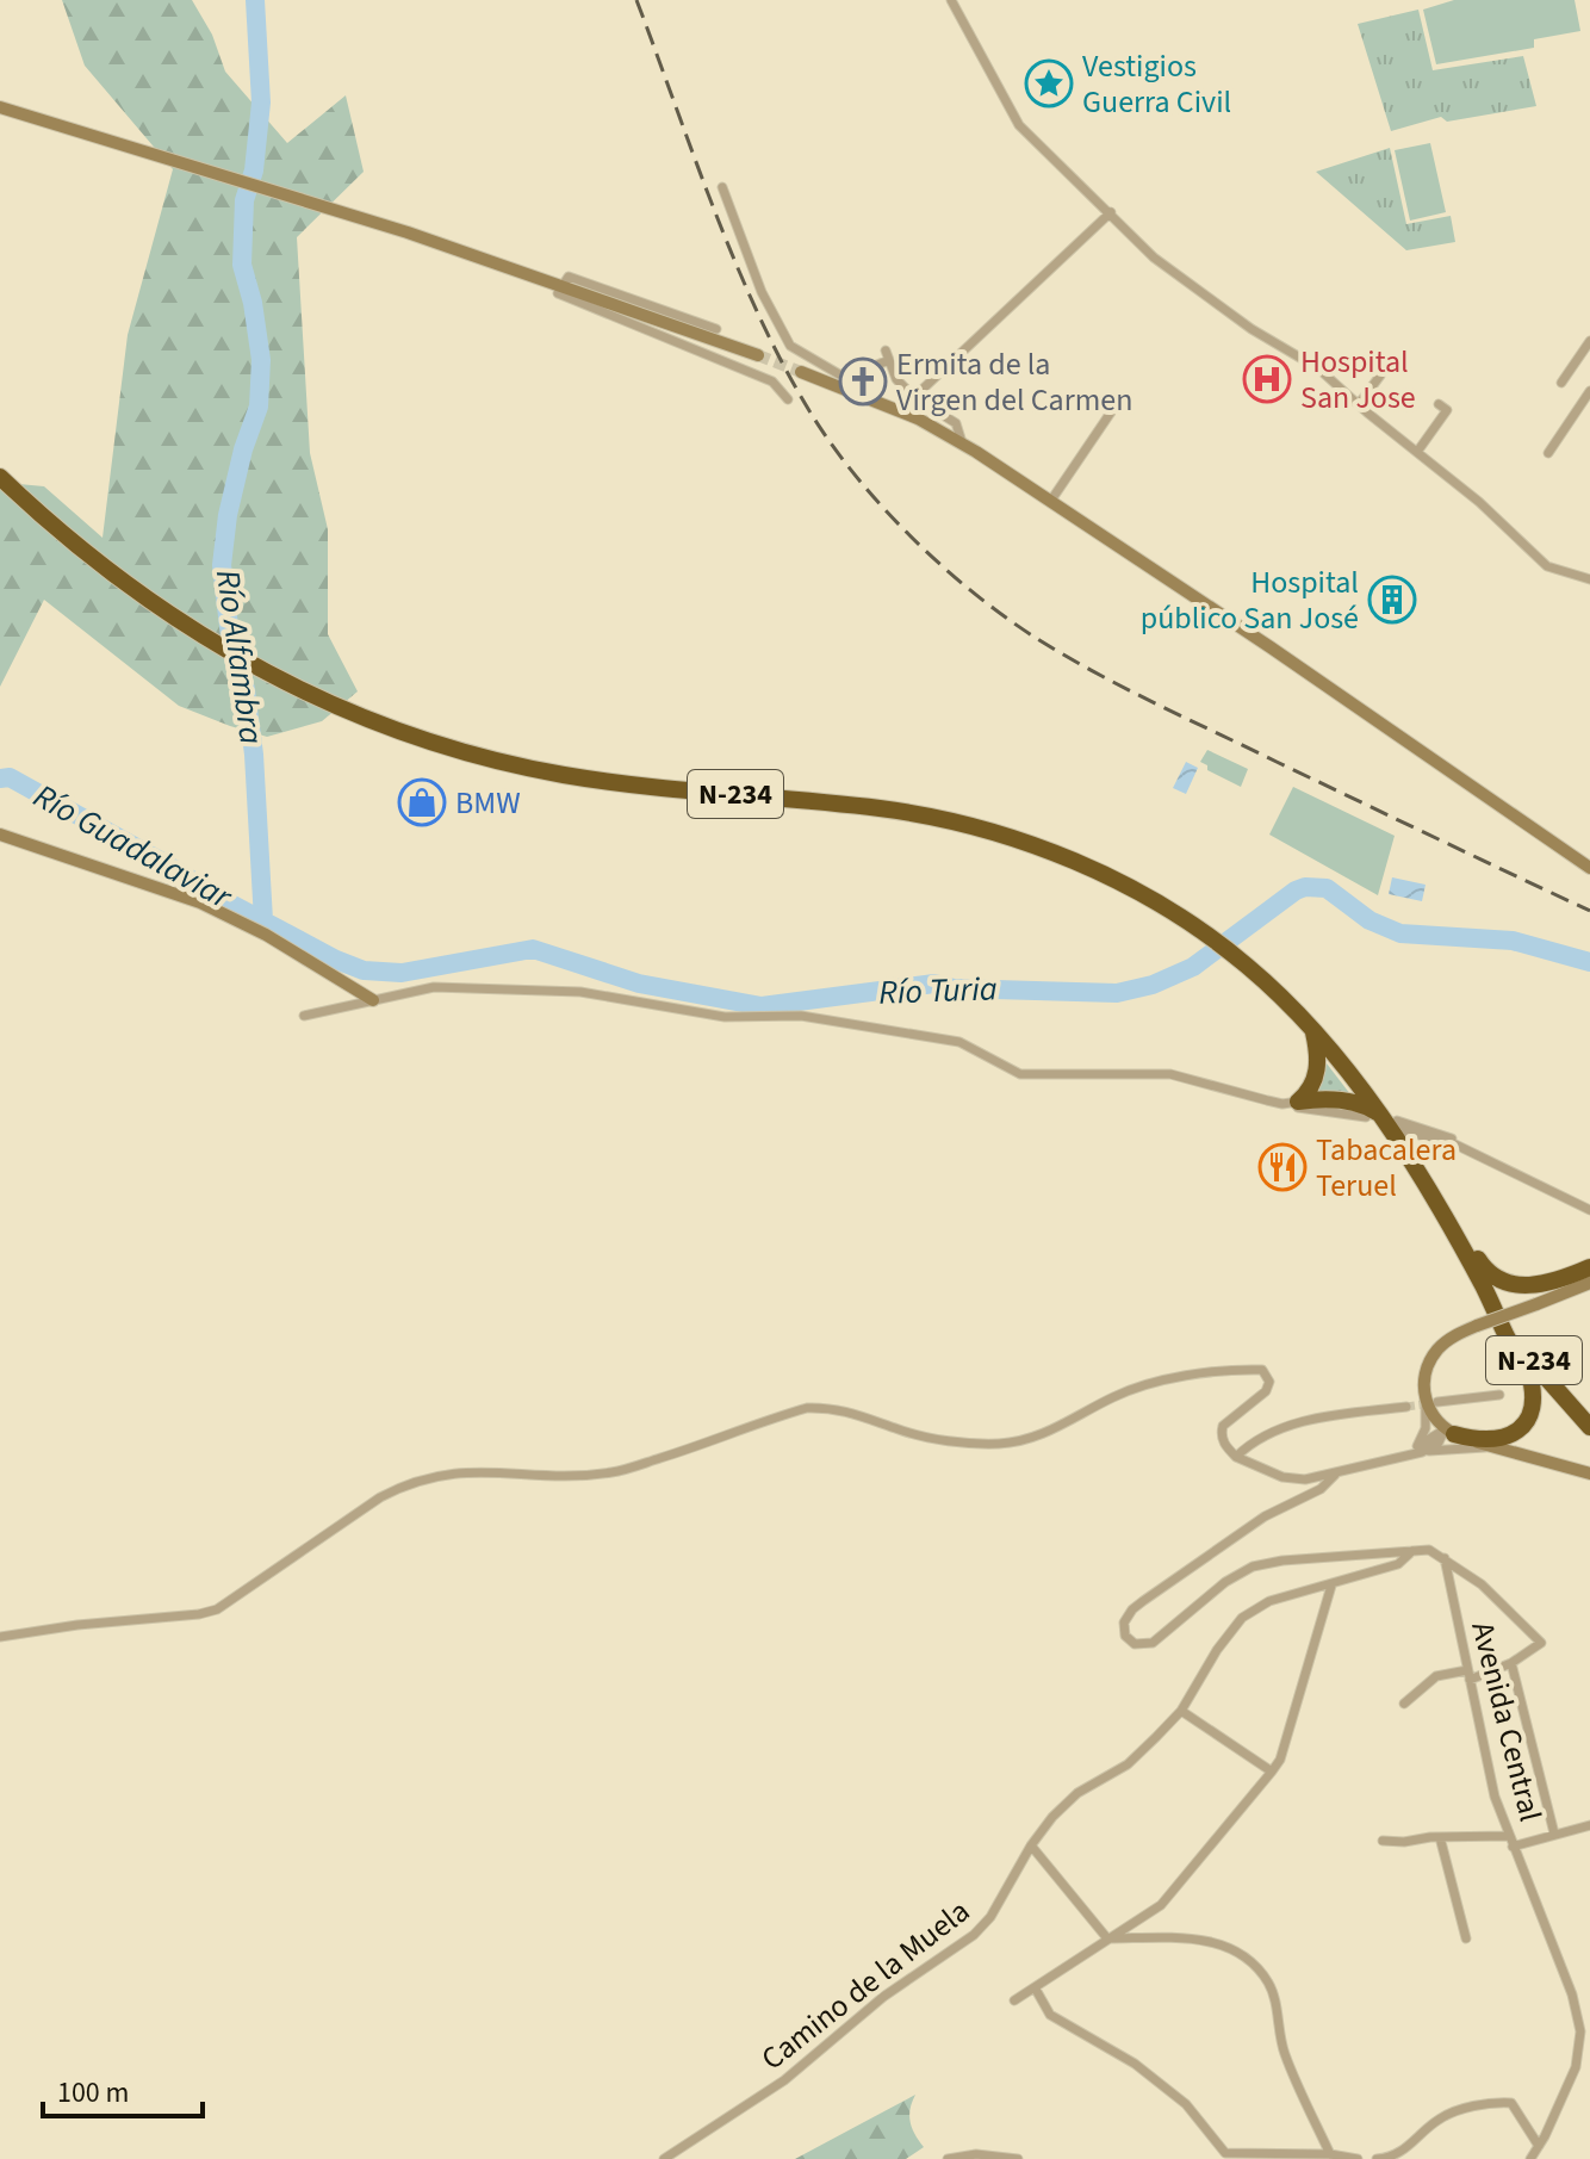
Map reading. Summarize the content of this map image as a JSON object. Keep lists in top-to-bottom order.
{
  "streets": {
    "highway": ["N-234"],
    "street": ["Avenida Central", "Camino de la Muela"]
  },
  "water": ["Río Alfambra", "Río Guadalaviar", "Río Turia"],
  "places": {
    "place": ["Vestigios Guerra Civil"],
    "hospital": ["Hospital San Jose"],
    "church": ["Ermita de la Virgen del Carmen"],
    "building": ["Hospital público San José"],
    "shop": ["BMW"],
    "restaurant": ["Tabacalera Teruel"]
  },
  "scale_bar": "100 m"
}
